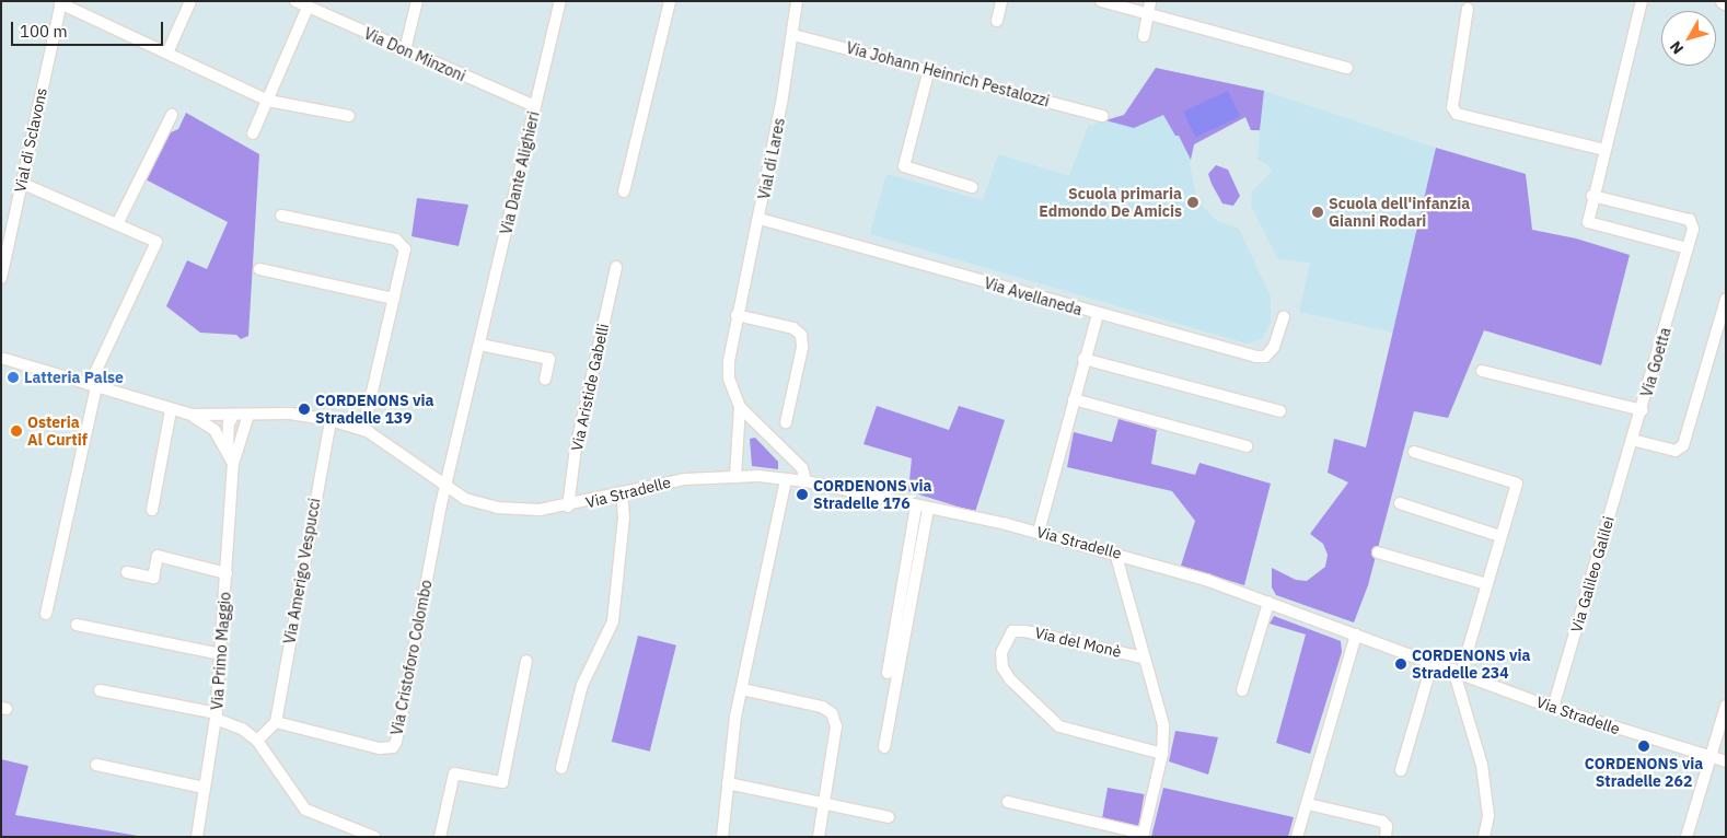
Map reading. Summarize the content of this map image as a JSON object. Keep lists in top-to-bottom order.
{
  "streets": {
    "street": [
      "Via Don Minzoni",
      "Via Johann Heinrich Pestalozzi",
      "Vial di Sclavons",
      "Vial di Lares",
      "Via Dante Alighieri",
      "Via Avellaneda",
      "Via Goetta",
      "Via Aristide Gabelli",
      "Via Stradelle",
      "Via Amerigo Vespucci",
      "Via Galileo Galilei",
      "Via del Monè",
      "Via Primo Maggio",
      "Via Cristoforo Colombo"
    ]
  },
  "crossings": [
    ["Via Don Minzoni", "Via Dante Alighieri"],
    ["Via Johann Heinrich Pestalozzi", "Vial di Lares"],
    ["Vial di Lares", "Via Avellaneda"],
    ["Vial di Lares", "Via Stradelle"],
    ["Via Dante Alighieri", "Via Stradelle"],
    ["Via Dante Alighieri", "Via Cristoforo Colombo"],
    ["Via Goetta", "Via Galileo Galilei"],
    ["Via Aristide Gabelli", "Via Stradelle"],
    ["Via Stradelle", "Via Amerigo Vespucci"],
    ["Via Stradelle", "Via Galileo Galilei"],
    ["Via Stradelle", "Via del Monè"],
    ["Via Stradelle", "Via Primo Maggio"],
    ["Via Stradelle", "Via Cristoforo Colombo"],
    ["Via Amerigo Vespucci", "Via Cristoforo Colombo"]
  ],
  "places": [
    "Scuola primaria Edmondo De Amicis",
    "Scuola dell'infanzia Gianni Rodari",
    "Latteria Palse",
    "CORDENONS via Stradelle 139",
    "Osteria Al Curtif",
    "CORDENONS via Stradelle 176",
    "CORDENONS via Stradelle 234",
    "CORDENONS via Stradelle 262"
  ],
  "scale_bar": "100 m",
  "north": "bottom left"
}
